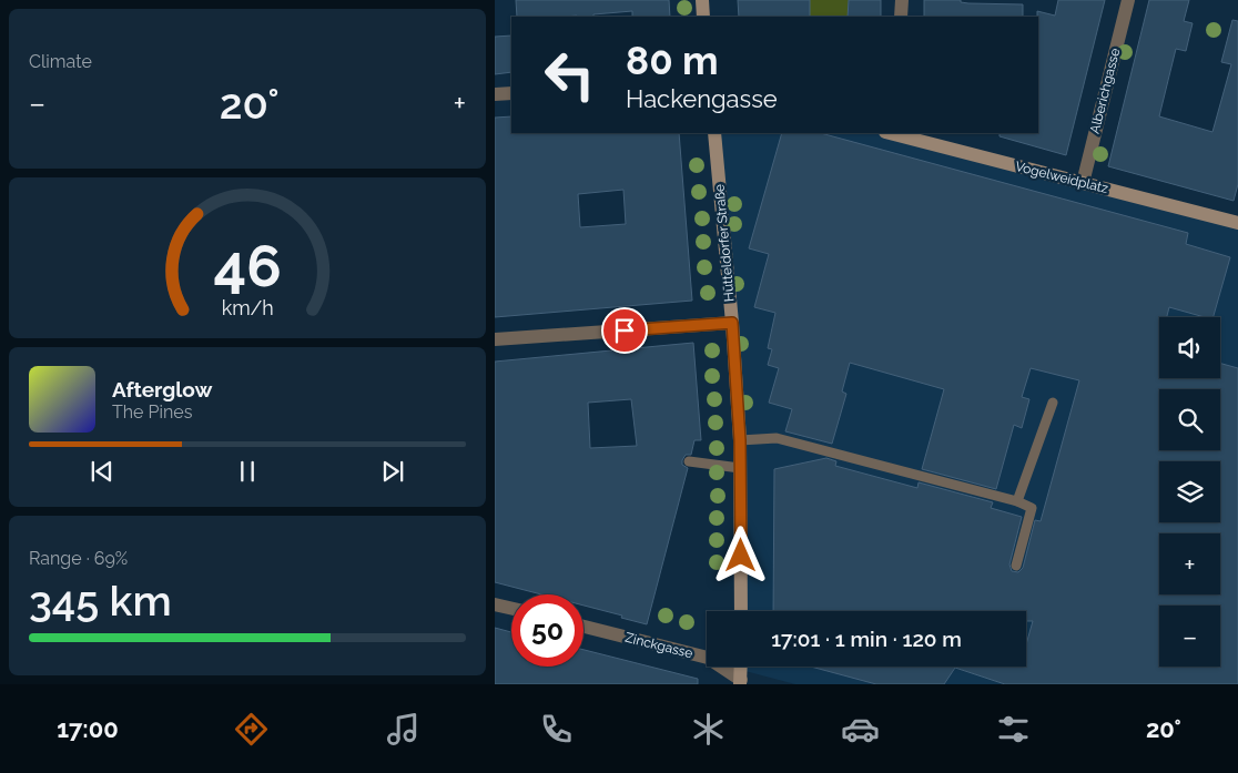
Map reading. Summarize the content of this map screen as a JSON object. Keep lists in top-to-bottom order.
{
  "streets": {
    "main road": ["Vogelweidplatz", "Hütteldorfer Straße"],
    "street": ["Alberichgasse", "Zinckgasse"]
  },
  "crossings": [
    ["Alberichgasse", "Vogelweidplatz"]
  ],
  "page": {
    "tile": [
      "Climate",
      ["Range · 69%", "345 km"]
    ],
    "turn": ["80 m", "Hackengasse"],
    "heat": ["−", "20°", "+"],
    "map_buttons": ["+", "−"],
    "song": ["Afterglow", "The Pines"],
    "limit": "50",
    "trip": "17:01 · 1 min · 120 m",
    "tabs": ["17:00", "20°"],
    "gauge": ["46", "km/h"]
  }
}
